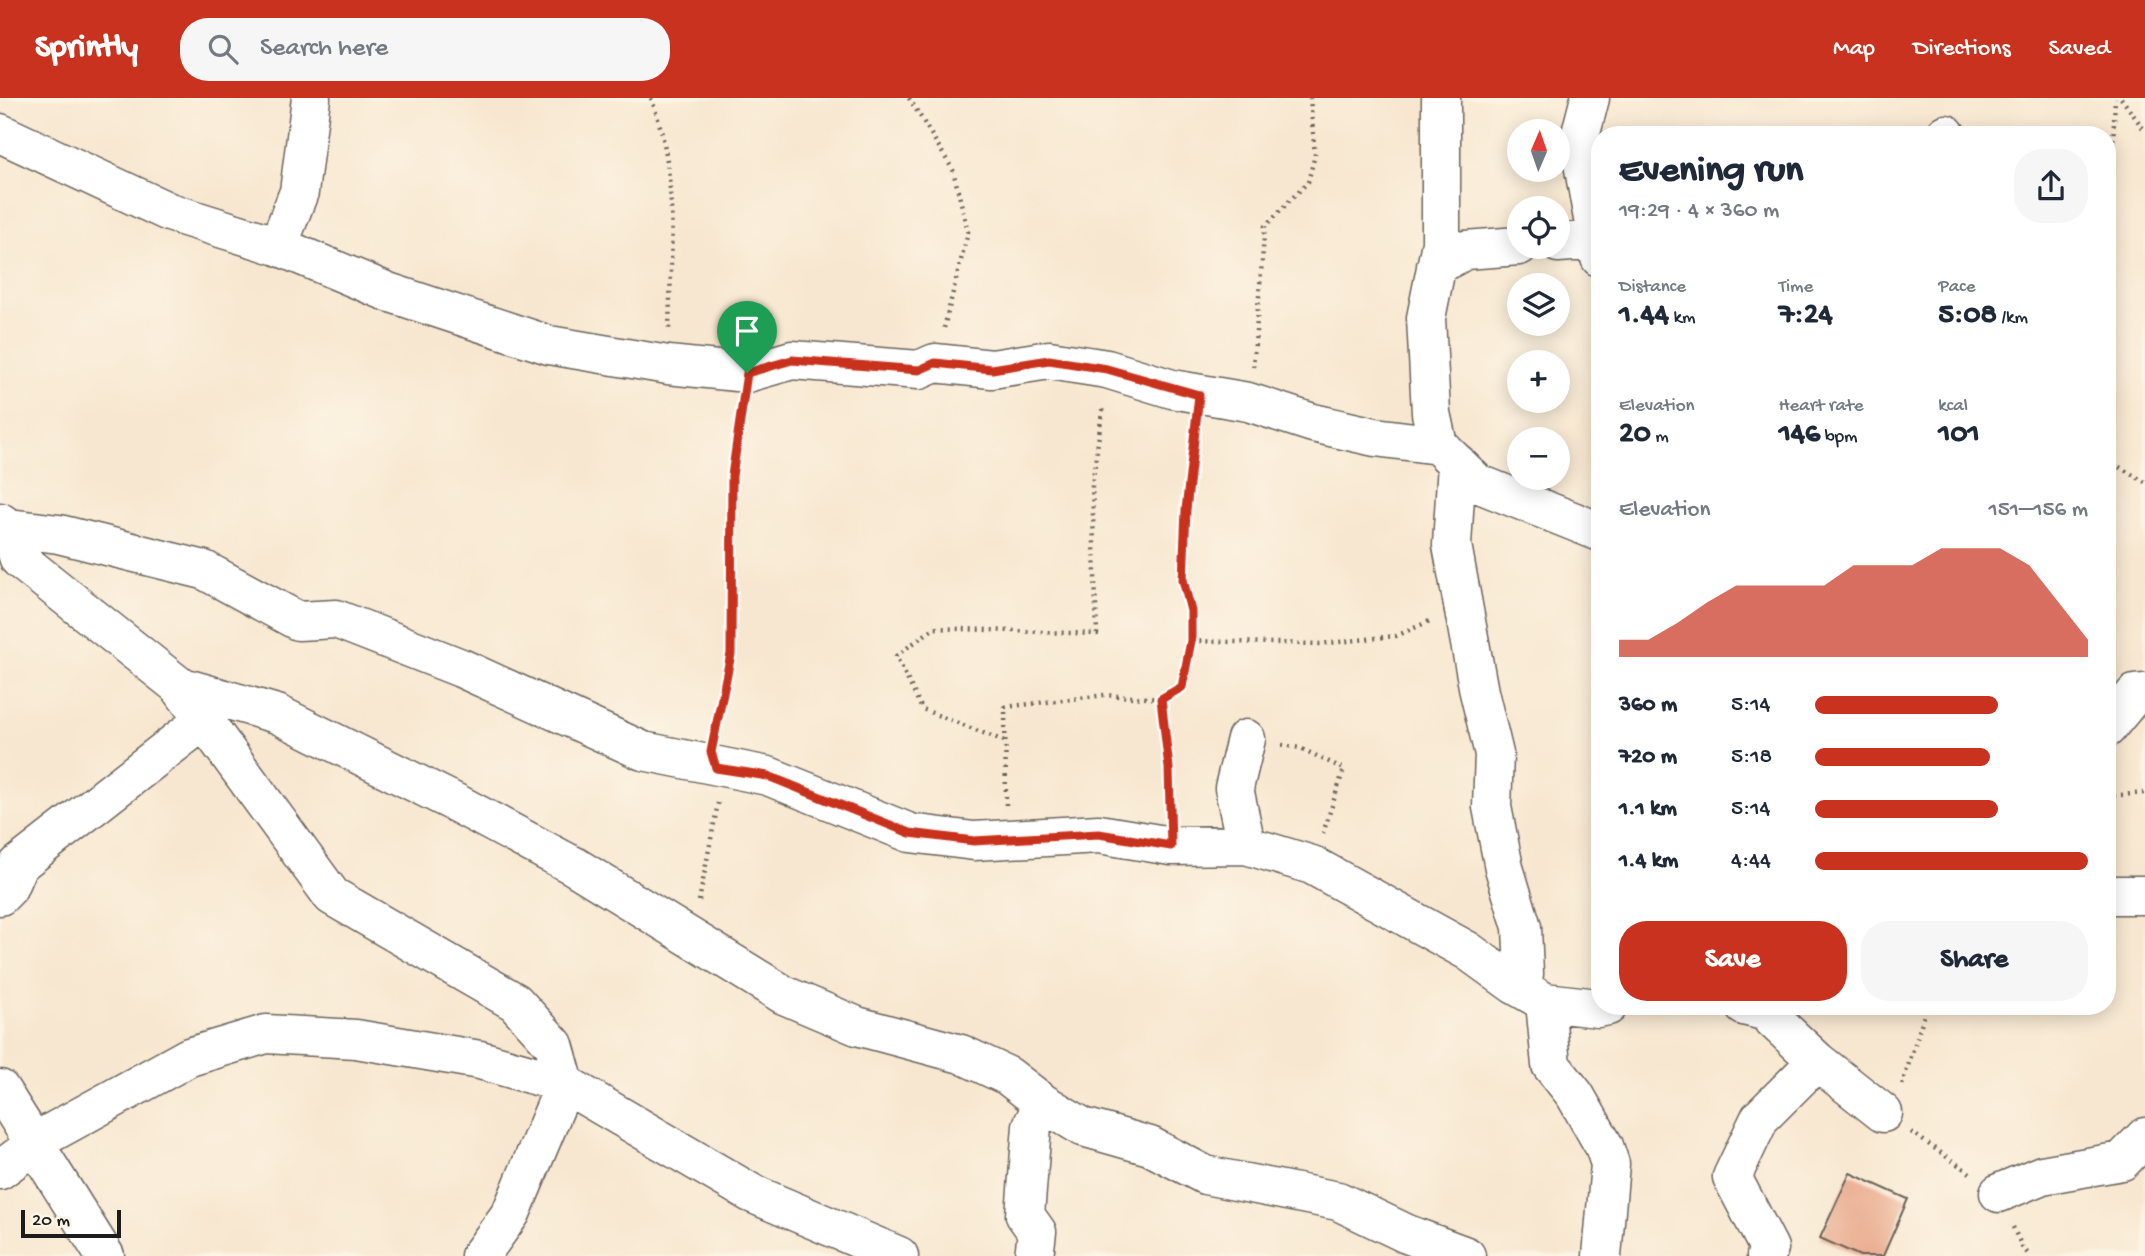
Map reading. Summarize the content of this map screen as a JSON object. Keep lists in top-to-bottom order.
{
  "scale_bar": "20 m",
  "north": "top",
  "page": {
    "header": "Sprintly",
    "search": "Search here",
    "nav": ["Map", "Directions", "Saved"],
    "map_buttons": ["+", "−"],
    "heading": ["Evening run", "19:29 · 4 × 360 m"],
    "stats": [
      ["Distance", "1.44 km"],
      ["Time", "7:24"],
      ["Pace", "5:08 /km"],
      ["Elevation", "20 m"],
      ["Heart rate", "146 bpm"],
      ["kcal", "101"]
    ],
    "chart": ["Elevation", "151–156 m"],
    "list": [
      {
        "name": "360 m",
        "note": "5:14"
      },
      {
        "name": "720 m",
        "note": "5:18"
      },
      {
        "name": "1.1 km",
        "note": "5:14"
      },
      {
        "name": "1.4 km",
        "note": "4:44"
      }
    ],
    "buttons": ["Save", "Share"],
    "scale": "20 m"
  }
}
